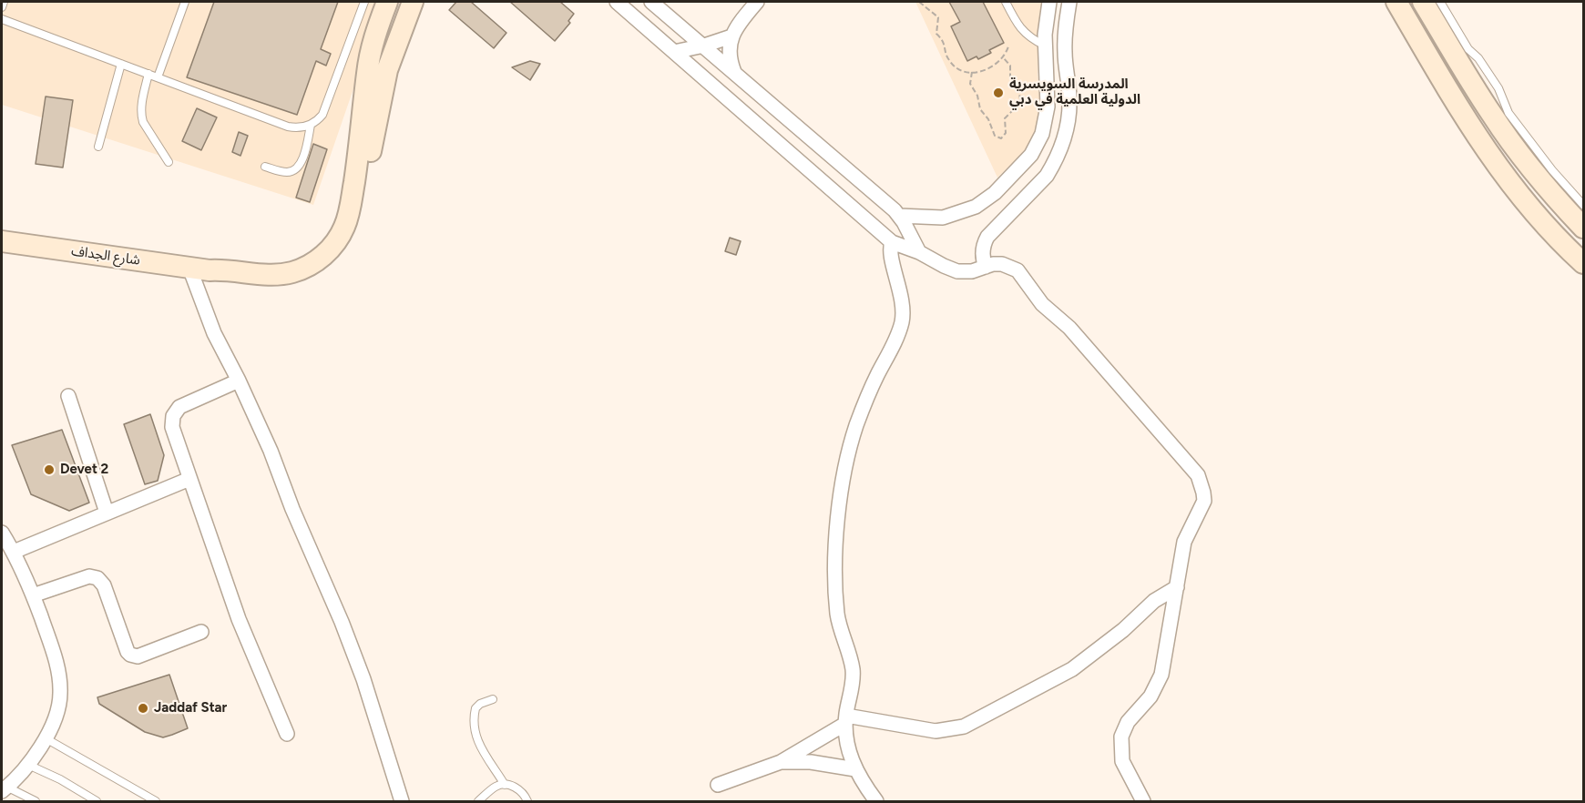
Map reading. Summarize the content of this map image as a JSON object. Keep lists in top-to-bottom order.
{
  "streets": {
    "street": ["شارع الجداف"]
  },
  "places": ["المدرسة السويسرية الدولية العلمية في دبي", "Devet 2", "Jaddaf Star"]
}
